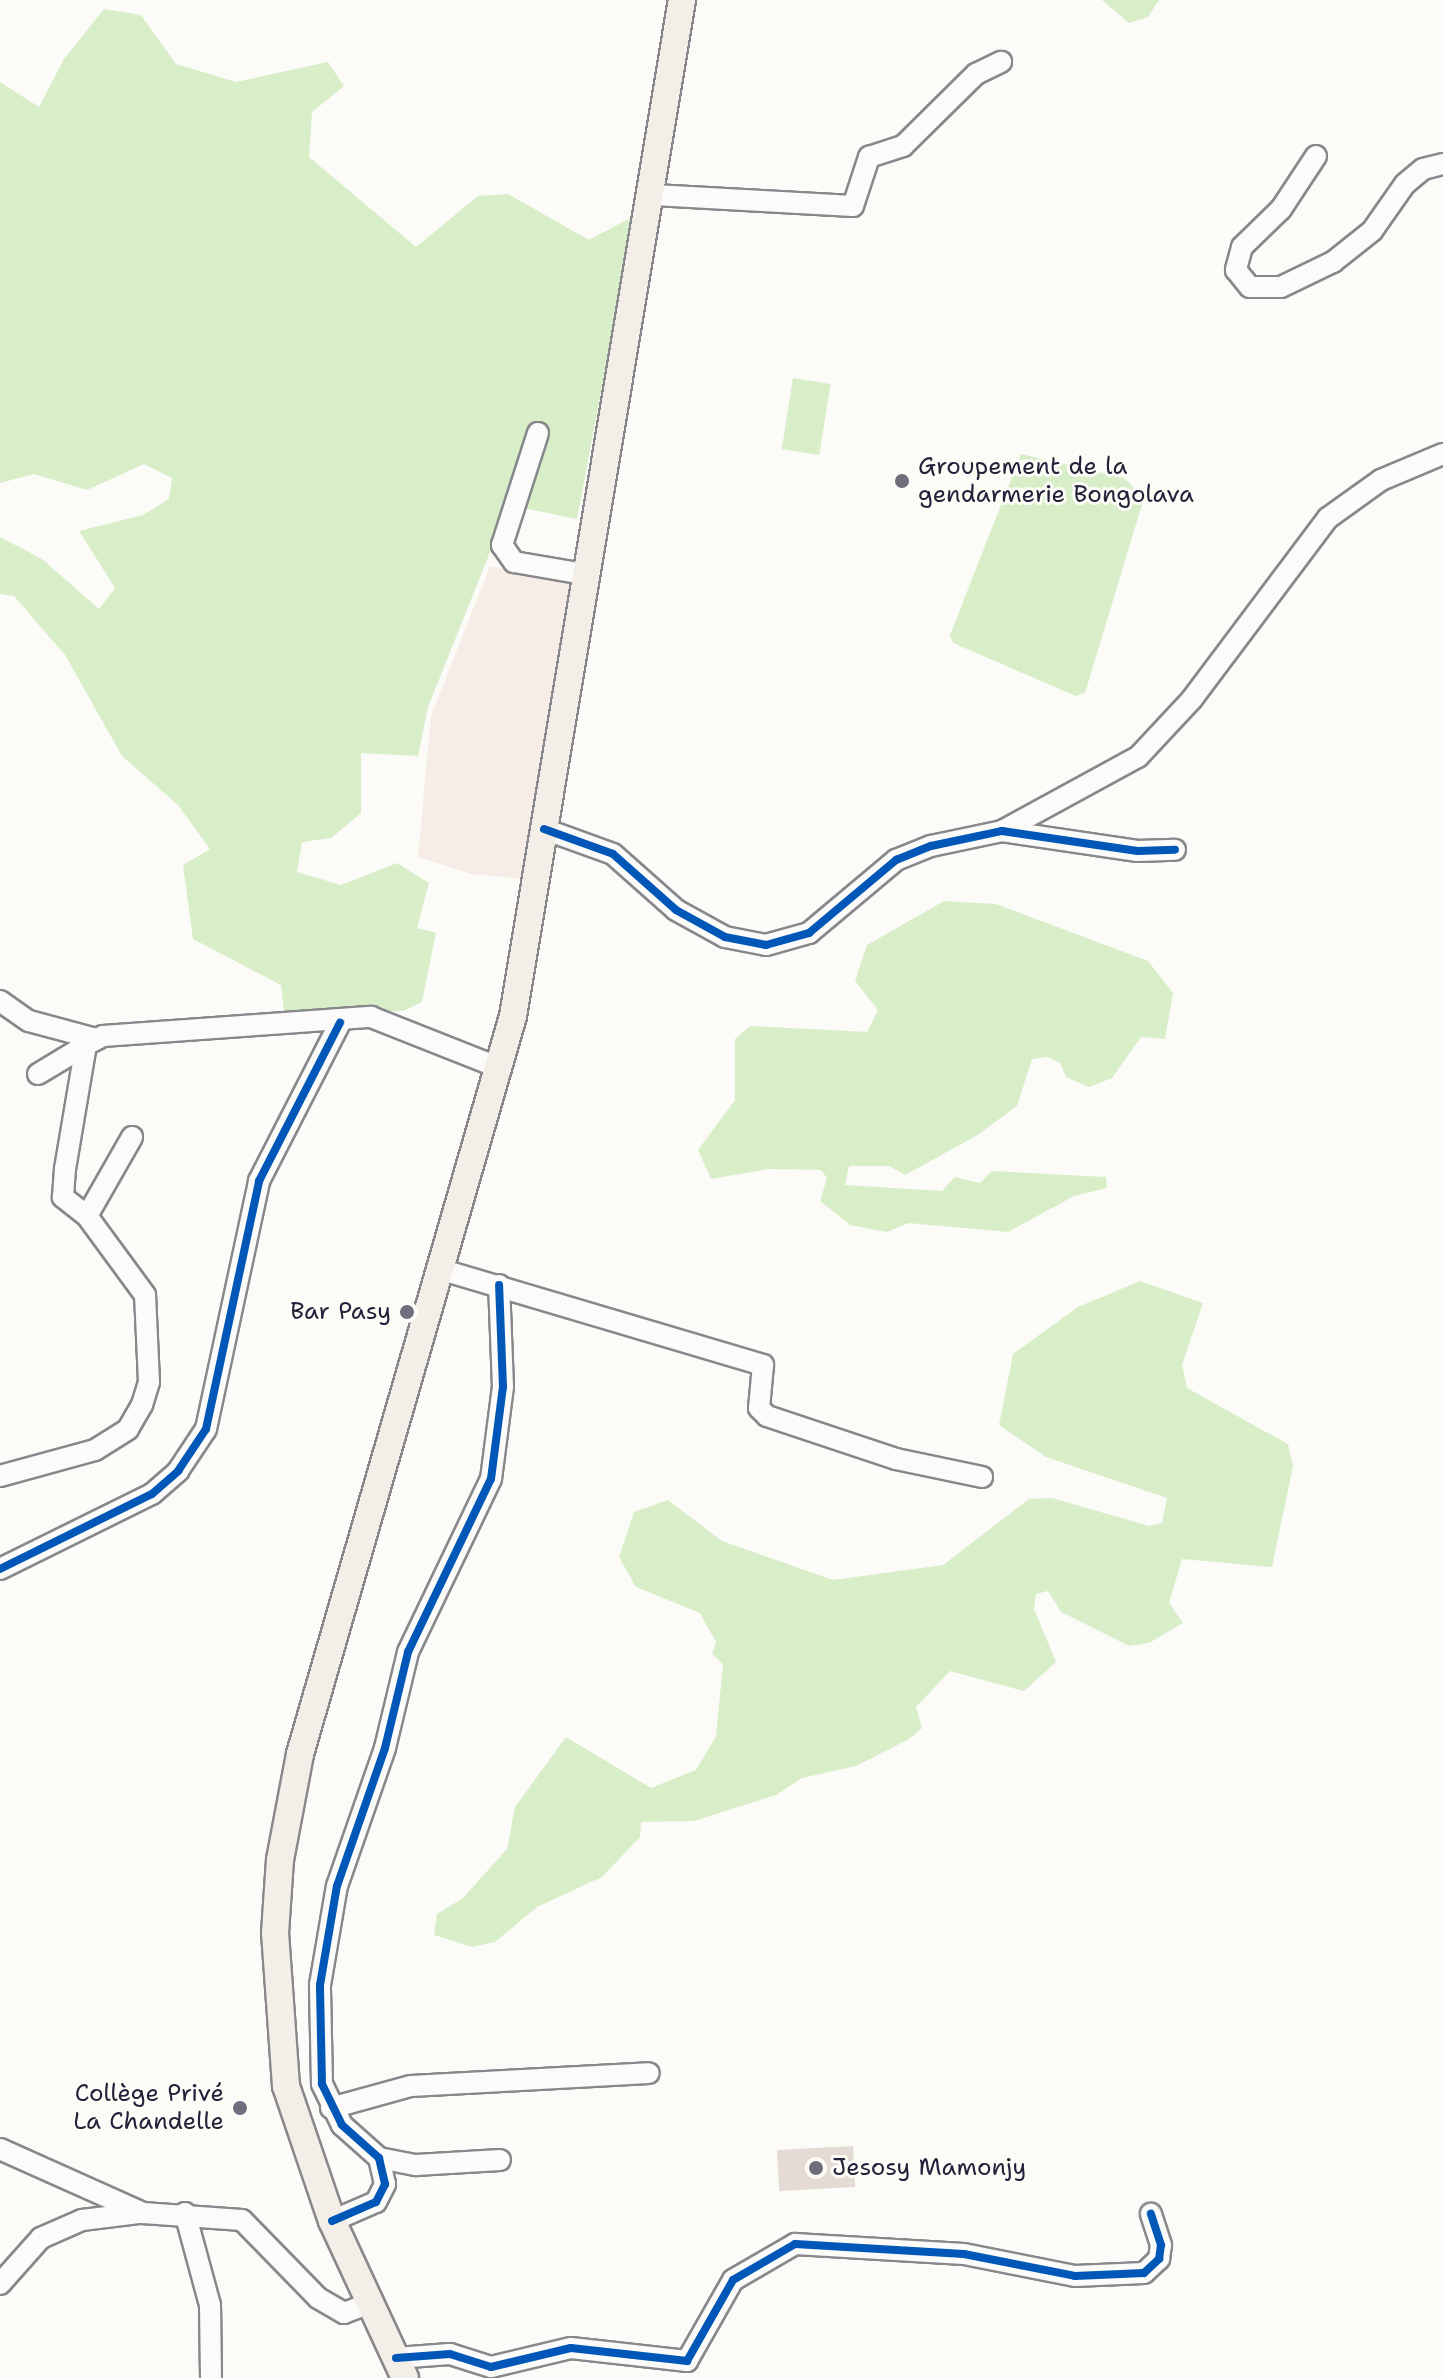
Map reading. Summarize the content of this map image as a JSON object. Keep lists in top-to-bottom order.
{
  "places": [
    "Groupement de la gendarmerie Bongolava",
    "Bar Pasy",
    "Collège Privé La Chandelle",
    "Jesosy Mamonjy"
  ]
}
